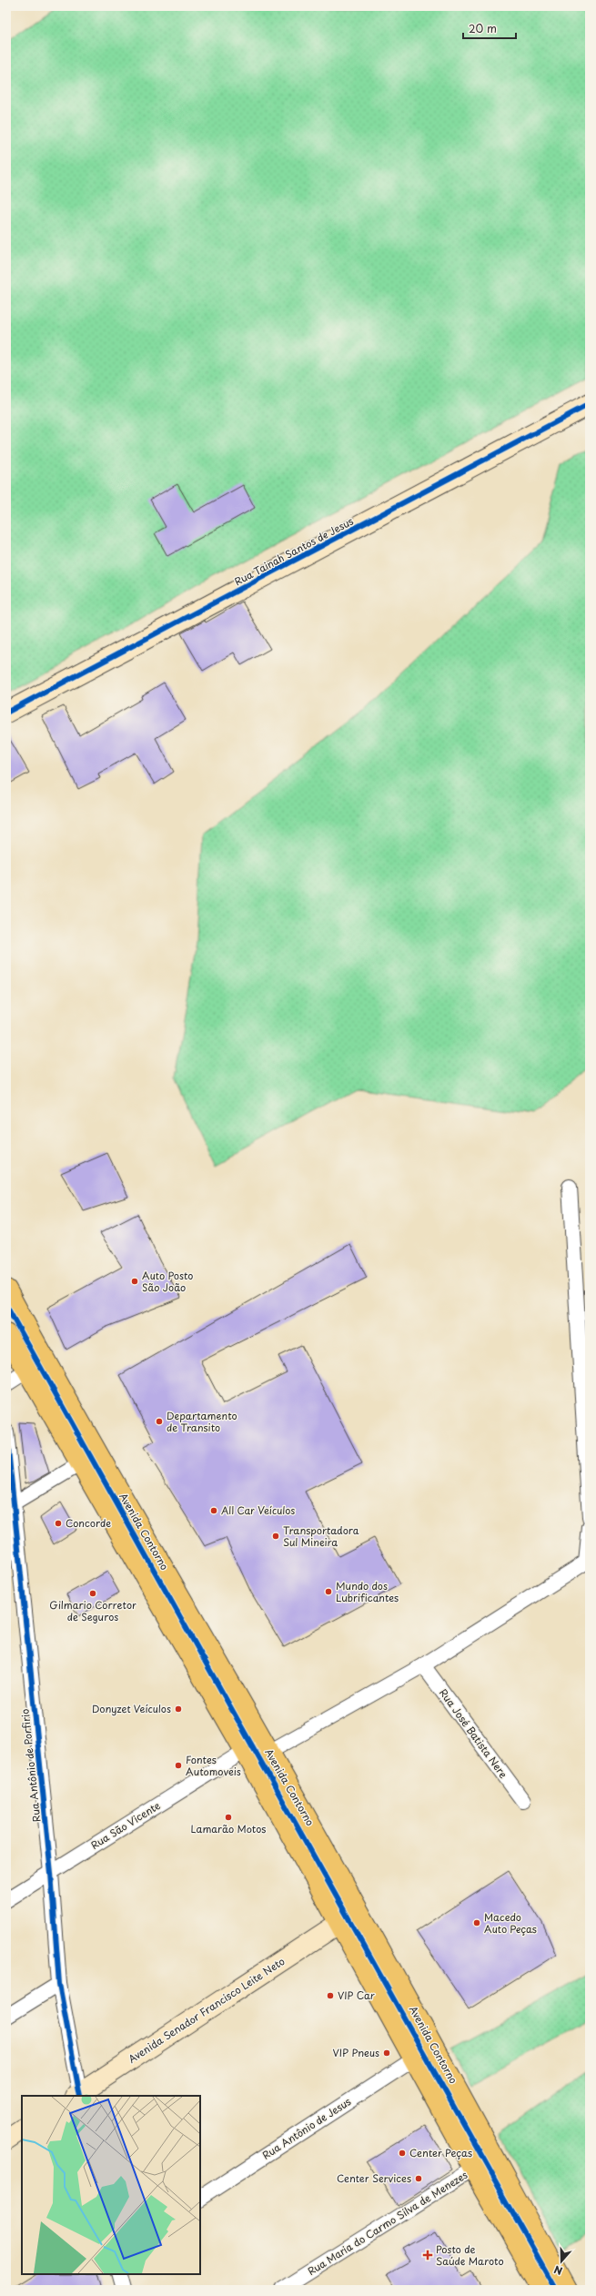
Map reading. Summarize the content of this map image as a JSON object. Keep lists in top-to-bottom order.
{
  "streets": {
    "main road": ["Avenida Contorno"],
    "street": [
      "Rua Tainah Santos de Jesus",
      "Rua José Batista Nere",
      "Rua Antônio de Porfirio",
      "Rua São Vicente",
      "Avenida Senador Francisco Leite Neto",
      "Rua Antônio de Jesus",
      "Rua Maria do Carmo Silva de Menezes"
    ]
  },
  "crossings": [
    ["Avenida Contorno", "Rua São Vicente"],
    ["Avenida Contorno", "Avenida Senador Francisco Leite Neto"],
    ["Avenida Contorno", "Rua Antônio de Jesus"],
    ["Avenida Contorno", "Rua Maria do Carmo Silva de Menezes"],
    ["Rua Antônio de Porfirio", "Rua São Vicente"],
    ["Rua Antônio de Porfirio", "Avenida Senador Francisco Leite Neto"]
  ],
  "places": {
    "other": [
      "Auto Posto São João",
      "Departamento de Transito",
      "All Car Veículos",
      "Concorde",
      "Transportadora Sul Mineira",
      "Mundo dos Lubrificantes",
      "Gilmario Corretor de Seguros",
      "Donyzet Veículos",
      "Fontes Automoveis",
      "Lamarão Motos",
      "Macedo Auto Peças",
      "VIP Car",
      "VIP Pneus",
      "Center Peças",
      "Center Services"
    ],
    "health": ["Posto de Saúde Maroto"]
  },
  "scale_bar": "20 m",
  "north": "bottom"
}
